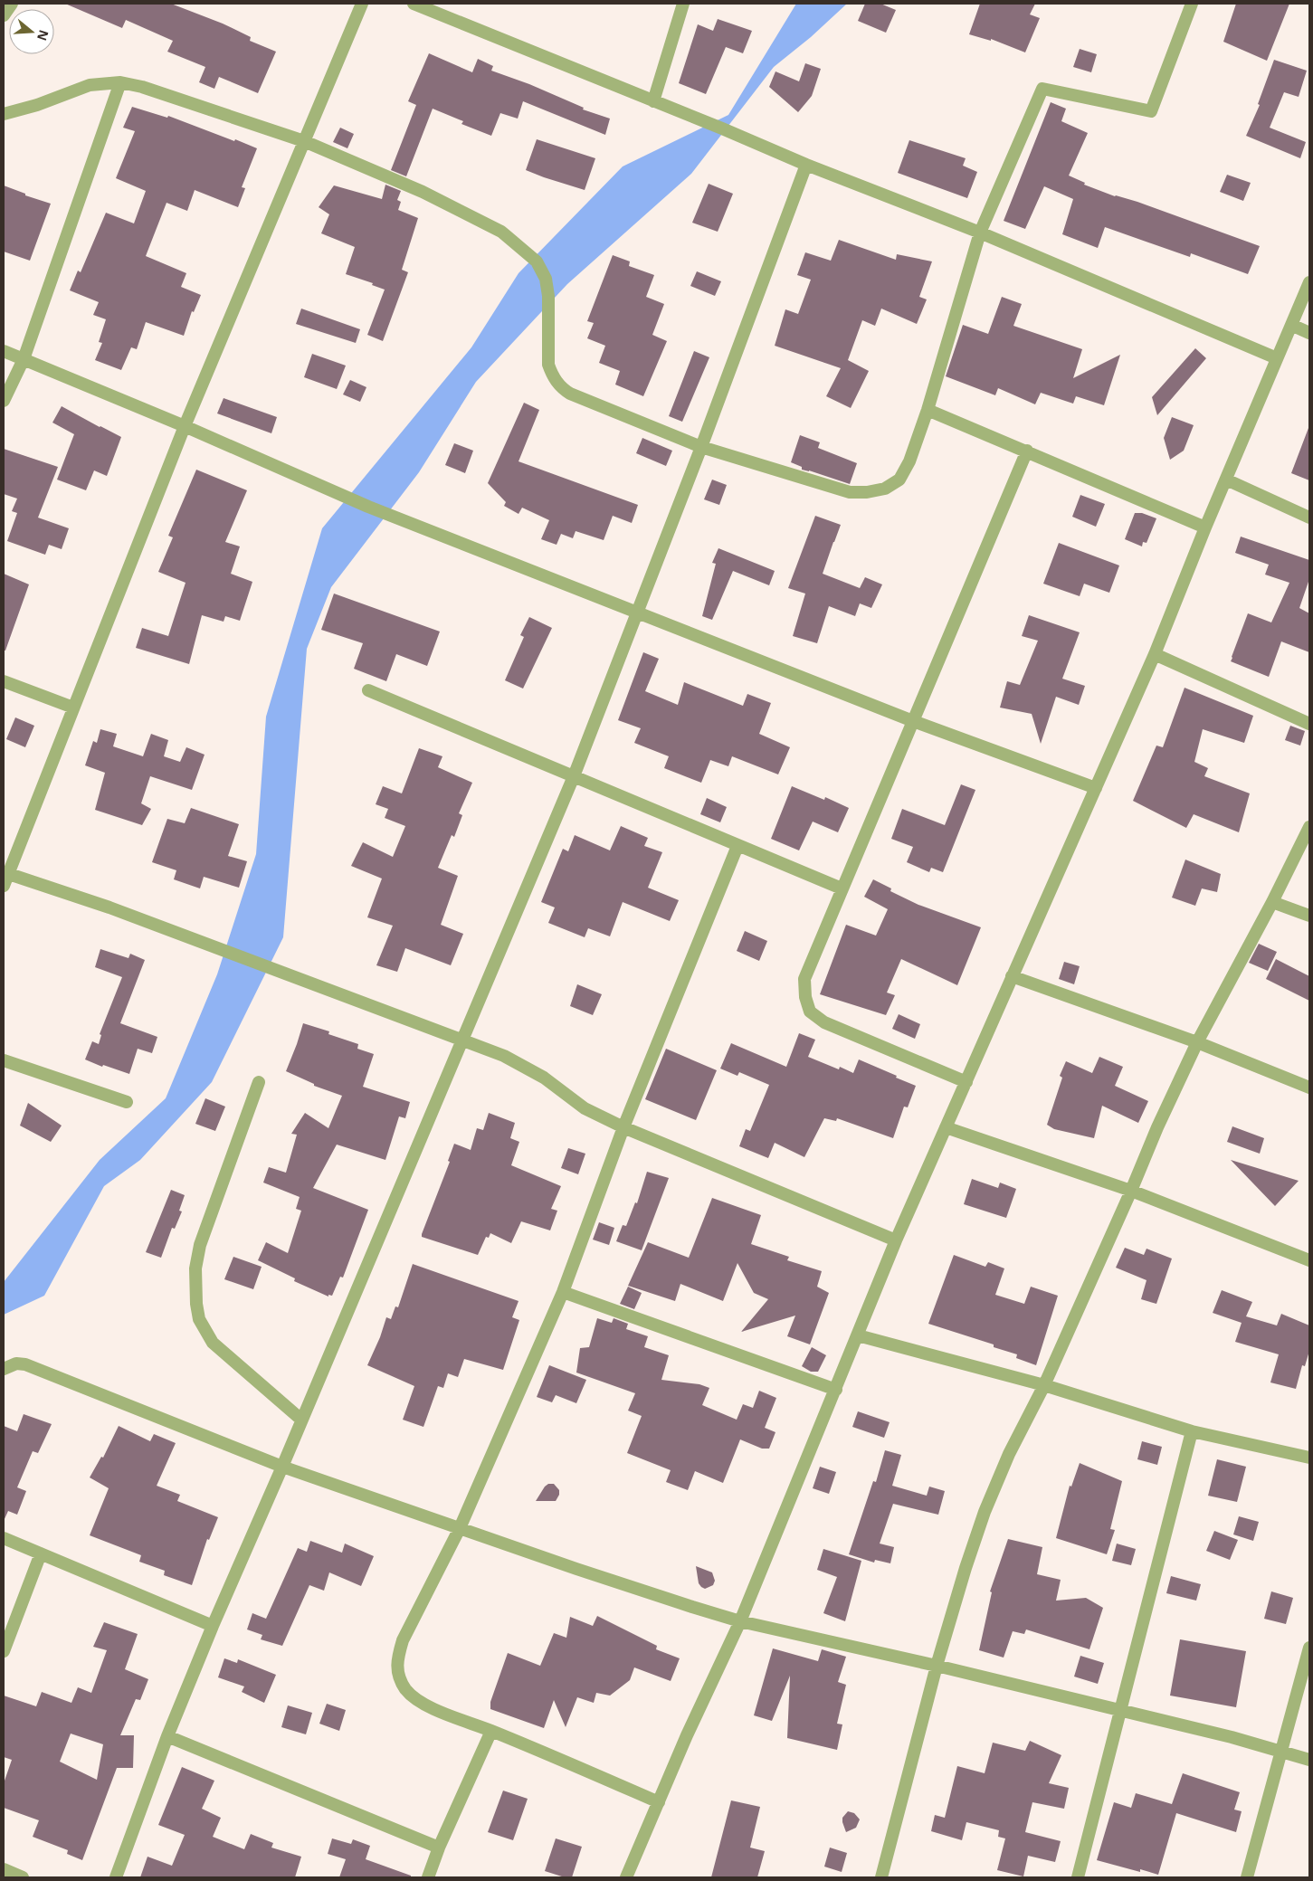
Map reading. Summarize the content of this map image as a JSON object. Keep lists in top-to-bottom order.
{
  "north": "right"
}
